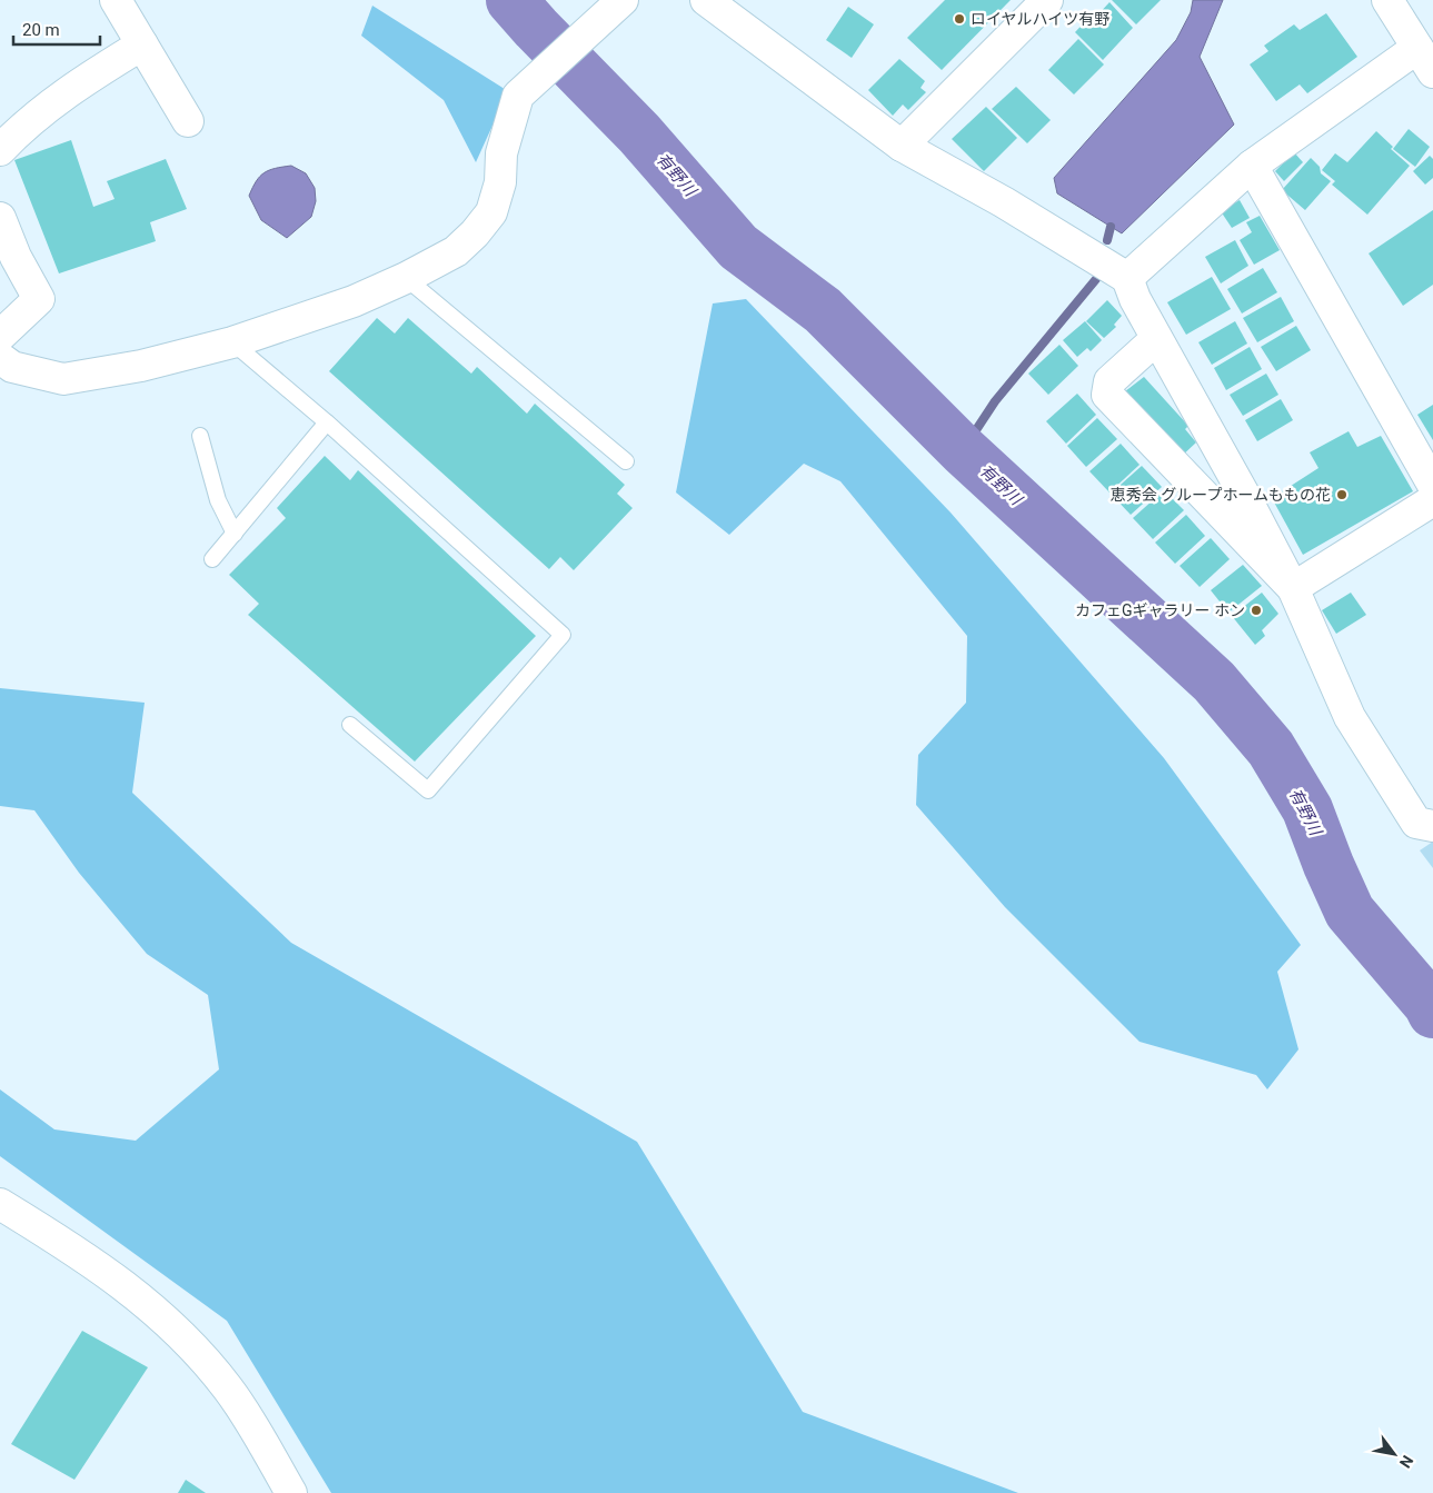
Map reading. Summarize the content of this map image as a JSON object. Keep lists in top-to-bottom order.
{
  "water": ["有野川"],
  "places": ["ロイヤルハイツ有野", "恵秀会 グループホームももの花", "カフェGギャラリー ホン"],
  "scale_bar": "20 m",
  "north": "bottom right"
}
